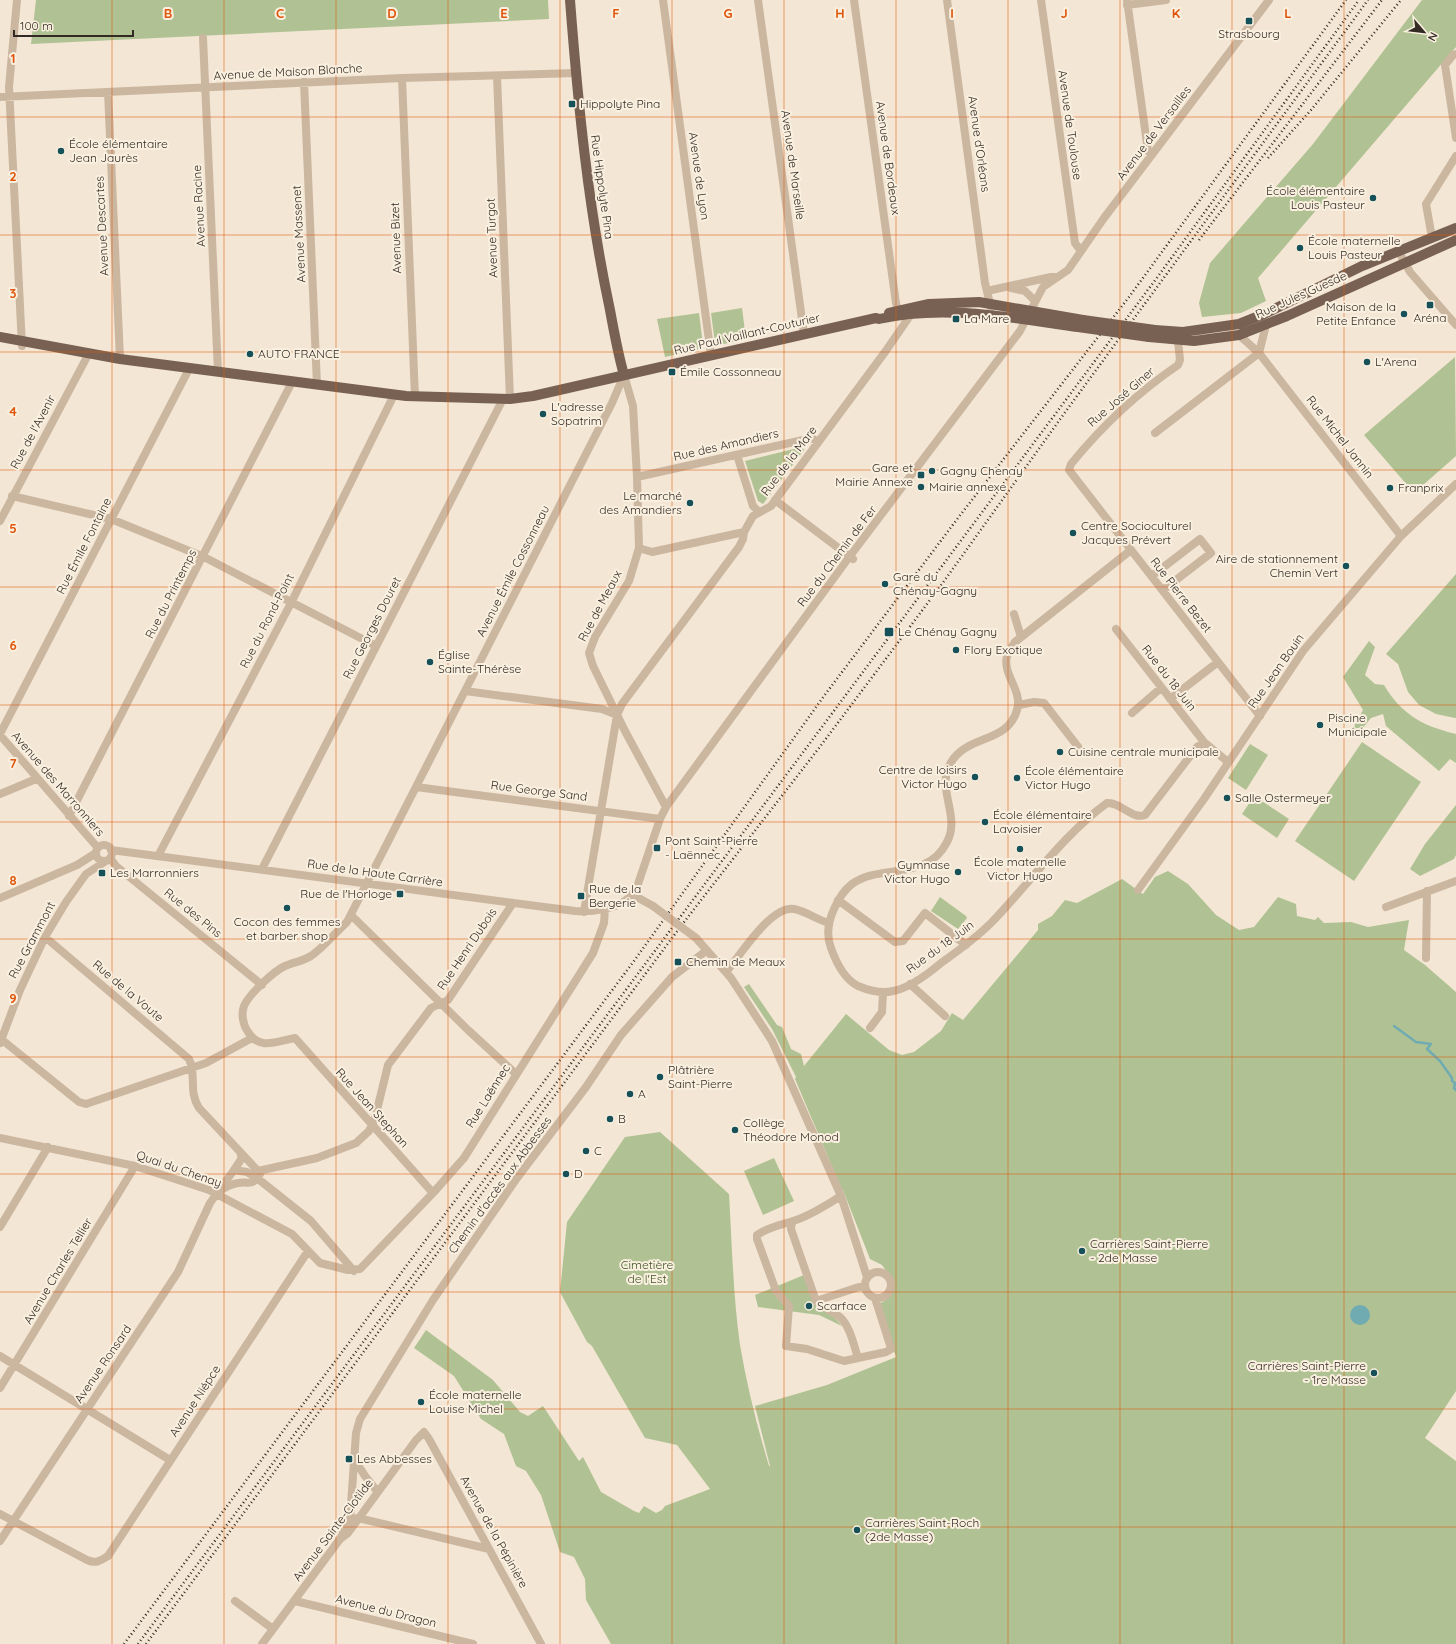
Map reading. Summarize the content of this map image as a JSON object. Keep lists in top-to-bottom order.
{
  "streets": {
    "main road": ["Rue Hippolyte Pina", "Rue Jules Guesde", "Rue Paul Vaillant-Couturier"],
    "street": [
      "Avenue de Maison Blanche",
      "Avenue de Toulouse",
      "Avenue de Versailles",
      "Avenue d'Orléans",
      "Avenue de Bordeaux",
      "Avenue de Marseille",
      "Avenue de Lyon",
      "Avenue Racine",
      "Avenue Descartes",
      "Avenue Massenet",
      "Avenue Bizet",
      "Avenue Turgot",
      "Rue José Giner",
      "Rue de l'Avenir",
      "Rue Michel Jannin",
      "Rue des Amandiers",
      "Rue de la Mare",
      "Rue Émile Fontaine",
      "Rue du Chemin de Fer",
      "Avenue Émile Cossonneau",
      "Rue du Printemps",
      "Rue Pierre Bezet",
      "Rue de Meaux",
      "Rue du Rond-Point",
      "Rue Georges Douret",
      "Rue Jean Bouin",
      "Rue du 18 Juin",
      "Avenue des Marronniers",
      "Rue George Sand",
      "Rue de la Haute Carrière",
      "Rue des Pins",
      "Rue Grammont",
      "Rue Henri Dubois",
      "Rue de la Voute",
      "Rue Laënnec",
      "Rue Jean Stephan",
      "Quai du Chenay",
      "Chemin d'accès aux Abbesses",
      "Avenue Charles Tellier",
      "Avenue Ronsard",
      "Avenue Niépce",
      "Avenue Sainte-Clotilde",
      "Avenue de la Pépinière",
      "Avenue du Dragon"
    ]
  },
  "crossings": [
    ["Avenue de Maison Blanche", "Rue Hippolyte Pina"],
    ["Avenue de Maison Blanche", "Avenue Racine"],
    ["Avenue de Maison Blanche", "Avenue Descartes"],
    ["Avenue de Maison Blanche", "Avenue Massenet"],
    ["Avenue de Maison Blanche", "Avenue Bizet"],
    ["Avenue de Maison Blanche", "Avenue Turgot"],
    ["Avenue de Toulouse", "Avenue de Versailles"],
    ["Avenue de Versailles", "Avenue d'Orléans"],
    ["Avenue de Versailles", "Rue Paul Vaillant-Couturier"],
    ["Avenue de Versailles", "Rue du Chemin de Fer"],
    ["Avenue de Bordeaux", "Rue Paul Vaillant-Couturier"],
    ["Avenue de Bordeaux", "Rue de la Mare"],
    ["Avenue de Marseille", "Rue Paul Vaillant-Couturier"],
    ["Avenue de Lyon", "Rue Paul Vaillant-Couturier"],
    ["Rue Hippolyte Pina", "Rue Paul Vaillant-Couturier"],
    ["Rue Hippolyte Pina", "Avenue Émile Cossonneau"],
    ["Rue Hippolyte Pina", "Rue de Meaux"],
    ["Avenue Racine", "Rue Paul Vaillant-Couturier"],
    ["Avenue Descartes", "Rue Paul Vaillant-Couturier"],
    ["Avenue Massenet", "Rue Paul Vaillant-Couturier"],
    ["Avenue Bizet", "Rue Paul Vaillant-Couturier"],
    ["Avenue Turgot", "Rue Paul Vaillant-Couturier"],
    ["Avenue Turgot", "Rue Georges Douret"],
    ["Rue Jules Guesde", "Rue Paul Vaillant-Couturier"],
    ["Rue Jules Guesde", "Rue José Giner"],
    ["Rue Jules Guesde", "Rue Michel Jannin"],
    ["Rue Paul Vaillant-Couturier", "Rue de l'Avenir"],
    ["Rue Paul Vaillant-Couturier", "Rue de la Mare"],
    ["Rue Paul Vaillant-Couturier", "Rue Émile Fontaine"],
    ["Rue Paul Vaillant-Couturier", "Rue du Chemin de Fer"],
    ["Rue Paul Vaillant-Couturier", "Avenue Émile Cossonneau"],
    ["Rue Paul Vaillant-Couturier", "Rue du Printemps"],
    ["Rue Paul Vaillant-Couturier", "Rue de Meaux"],
    ["Rue Paul Vaillant-Couturier", "Rue du Rond-Point"],
    ["Rue Paul Vaillant-Couturier", "Rue Georges Douret"],
    ["Rue José Giner", "Rue Pierre Bezet"],
    ["Rue Michel Jannin", "Rue Jean Bouin"],
    ["Rue des Amandiers", "Rue de la Mare"],
    ["Rue des Amandiers", "Rue de Meaux"],
    ["Rue de la Mare", "Rue de Meaux"],
    ["Rue Émile Fontaine", "Avenue des Marronniers"],
    ["Rue du Chemin de Fer", "Rue de Meaux"],
    ["Avenue Émile Cossonneau", "Rue de Meaux"],
    ["Avenue Émile Cossonneau", "Rue George Sand"],
    ["Avenue Émile Cossonneau", "Rue de la Haute Carrière"],
    ["Avenue Émile Cossonneau", "Rue des Pins"],
    ["Avenue Émile Cossonneau", "Rue Jean Stephan"],
    ["Rue du Printemps", "Avenue des Marronniers"],
    ["Rue Pierre Bezet", "Rue Jean Bouin"],
    ["Rue du Rond-Point", "Rue de la Haute Carrière"],
    ["Rue Georges Douret", "Rue de la Haute Carrière"],
    ["Rue Jean Bouin", "Rue du 18 Juin"],
    ["Avenue des Marronniers", "Rue de la Haute Carrière"],
    ["Avenue des Marronniers", "Rue des Pins"],
    ["Avenue des Marronniers", "Rue Grammont"],
    ["Rue de la Haute Carrière", "Rue des Pins"],
    ["Rue de la Haute Carrière", "Rue Grammont"],
    ["Rue de la Haute Carrière", "Rue Henri Dubois"],
    ["Rue de la Haute Carrière", "Rue Laënnec"],
    ["Rue des Pins", "Rue Grammont"],
    ["Rue Grammont", "Rue de la Voute"],
    ["Rue Henri Dubois", "Rue Jean Stephan"],
    ["Rue Laënnec", "Rue Jean Stephan"],
    ["Rue Laënnec", "Quai du Chenay"],
    ["Quai du Chenay", "Avenue Charles Tellier"],
    ["Quai du Chenay", "Avenue Ronsard"],
    ["Quai du Chenay", "Avenue Niépce"],
    ["Chemin d'accès aux Abbesses", "Avenue Sainte-Clotilde"],
    ["Avenue Ronsard", "Avenue Niépce"],
    ["Avenue Sainte-Clotilde", "Avenue de la Pépinière"],
    ["Avenue Sainte-Clotilde", "Avenue du Dragon"]
  ],
  "parks": ["Cimetière de l'Est"],
  "places": {
    "transit": [
      "Strasbourg",
      "Hippolyte Pina",
      "Aréna",
      "La Mare",
      "Émile Cossonneau",
      "Gare et Mairie Annexe",
      "Le Chénay Gagny",
      "Pont Saint-Pierre - Laënnec",
      "Les Marronniers",
      "Rue de l'Horloge",
      "Rue de la Bergerie",
      "Chemin de Meaux",
      "Les Abbesses"
    ],
    "other": [
      "École élémentaire Jean Jaurès",
      "École élémentaire Louis Pasteur",
      "École maternelle Louis Pasteur",
      "Maison de la Petite Enfance",
      "AUTO FRANCE",
      "L'Arena",
      "L'adresse Sopatrim",
      "Gagny Chenay",
      "Mairie annexe",
      "Franprix",
      "Le marché des Amandiers",
      "Centre Socioculturel Jacques Prévert",
      "Aire de stationnement Chemin Vert",
      "Gare du Chénay-Gagny",
      "Flory Exotique",
      "Église Sainte-Thérèse",
      "Piscine Municipale",
      "Cuisine centrale municipale",
      "Centre de loisirs Victor Hugo",
      "École élémentaire Victor Hugo",
      "Salle Ostermeyer",
      "École élémentaire Lavoisier",
      "École maternelle Victor Hugo",
      "Gymnase Victor Hugo",
      "Cocon des femmes et barber shop",
      "Plâtrière Saint-Pierre",
      "A",
      "B",
      "Collège Théodore Monod",
      "C",
      "D",
      "Carrières Saint-Pierre - 2de Masse",
      "Scarface",
      "Carrières Saint-Pierre - 1re Masse",
      "École maternelle Louise Michel",
      "Carrières Saint-Roch (2de Masse)"
    ]
  },
  "scale_bar": "100 m",
  "north": "bottom right",
  "grid": {
    "columns": [
      "B",
      "C",
      "D",
      "E",
      "F",
      "G",
      "H",
      "I",
      "J",
      "K",
      "L"
    ],
    "rows": [
      "1",
      "2",
      "3",
      "4",
      "5",
      "6",
      "7",
      "8",
      "9"
    ]
  }
}
